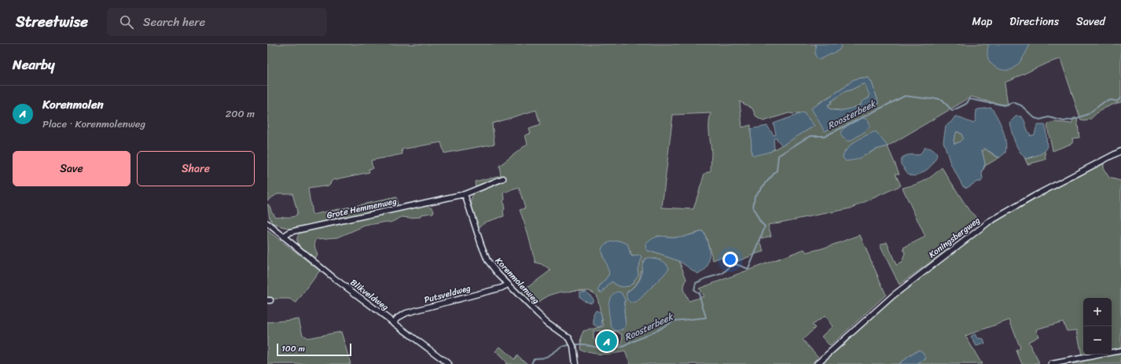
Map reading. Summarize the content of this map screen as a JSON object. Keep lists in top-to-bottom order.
{
  "streets": {
    "street": [
      "Grote Hemmenweg",
      "Koningsbergweg",
      "Korenmolenweg",
      "Putsveldweg",
      "Blikveldweg"
    ]
  },
  "crossings": [
    ["Grote Hemmenweg", "Korenmolenweg"],
    ["Grote Hemmenweg", "Blikveldweg"],
    ["Korenmolenweg", "Putsveldweg"],
    ["Putsveldweg", "Blikveldweg"]
  ],
  "water": ["Roosterbeek"],
  "scale_bar": "100 m",
  "page": {
    "header": "Streetwise",
    "search": "Search here",
    "nav": ["Map", "Directions", "Saved"],
    "heading": "Nearby",
    "list": [
      {
        "mark": "A",
        "name": "Korenmolen",
        "note": "Place · Korenmolenweg",
        "value": "200 m"
      }
    ],
    "buttons": ["Save", "Share"],
    "map_buttons": ["+", "−"],
    "pins": "A",
    "scale": "100 m"
  }
}
